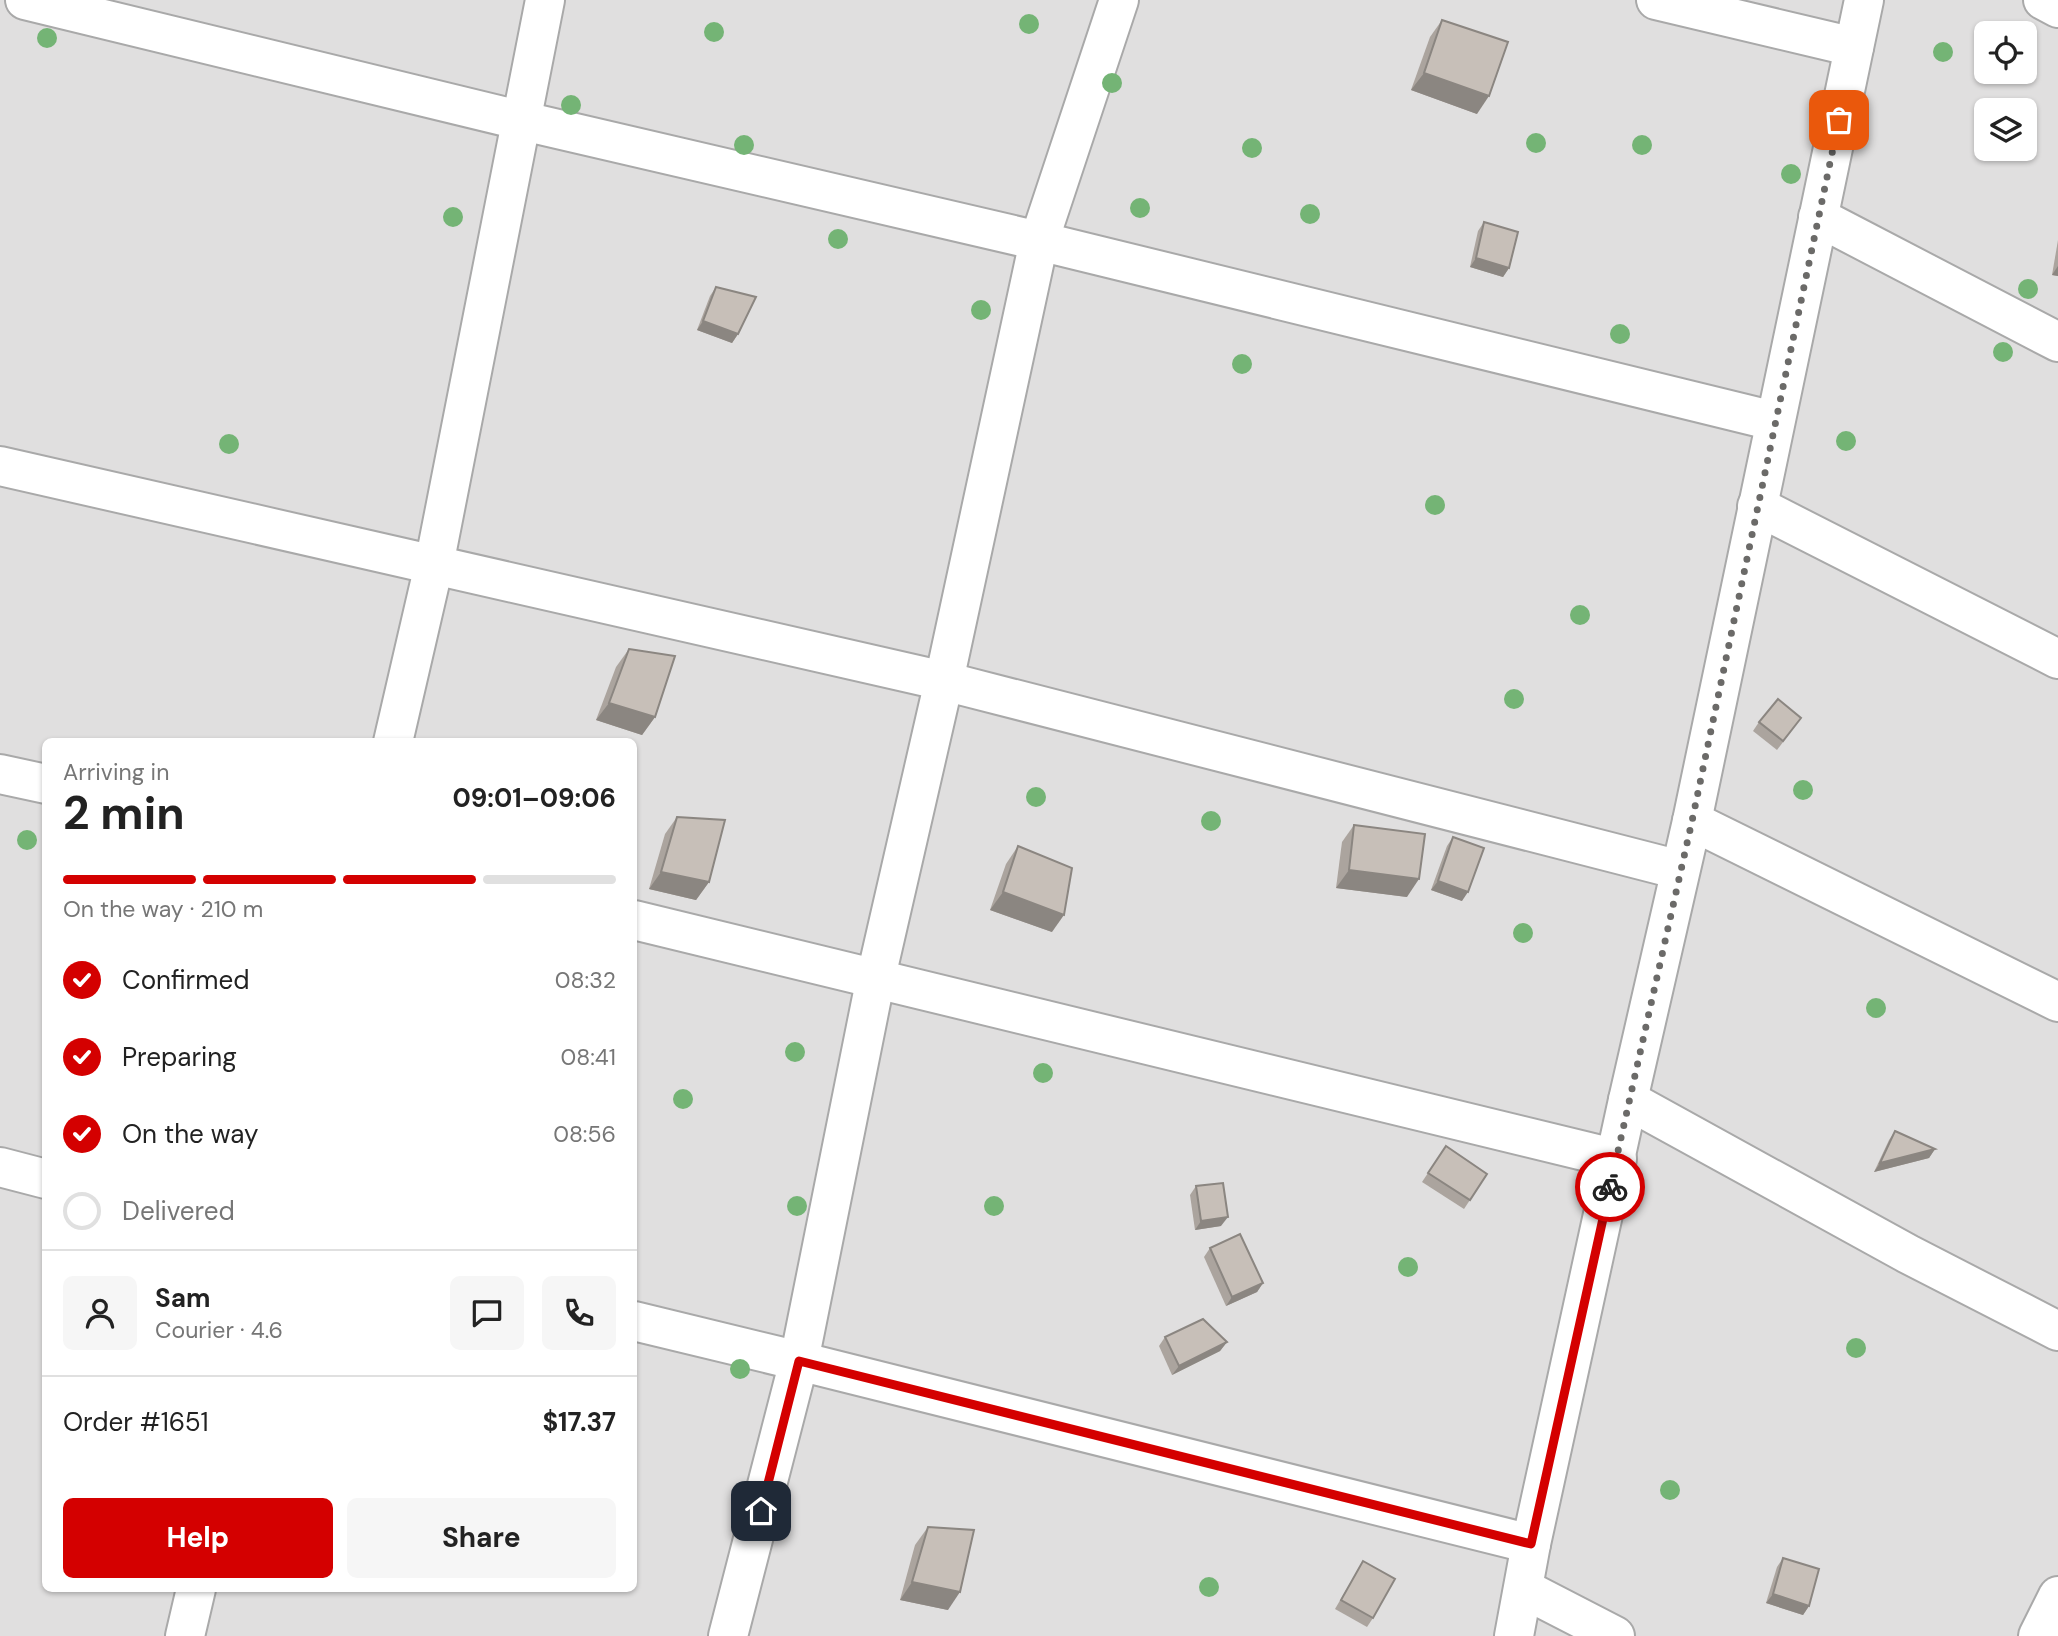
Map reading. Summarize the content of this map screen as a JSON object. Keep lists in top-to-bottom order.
{
  "page": {
    "heading": ["2 min", "Arriving in", "09:01–09:06"],
    "panel": [
      "Sam",
      "Courier · 4.6",
      "Order #1651",
      "$17.37"
    ],
    "bar": "On the way · 210 m",
    "list": [
      ["Confirmed", "08:32"],
      ["Preparing", "08:41"],
      ["On the way", "08:56"],
      "Delivered"
    ],
    "buttons": ["Help", "Share"]
  }
}
